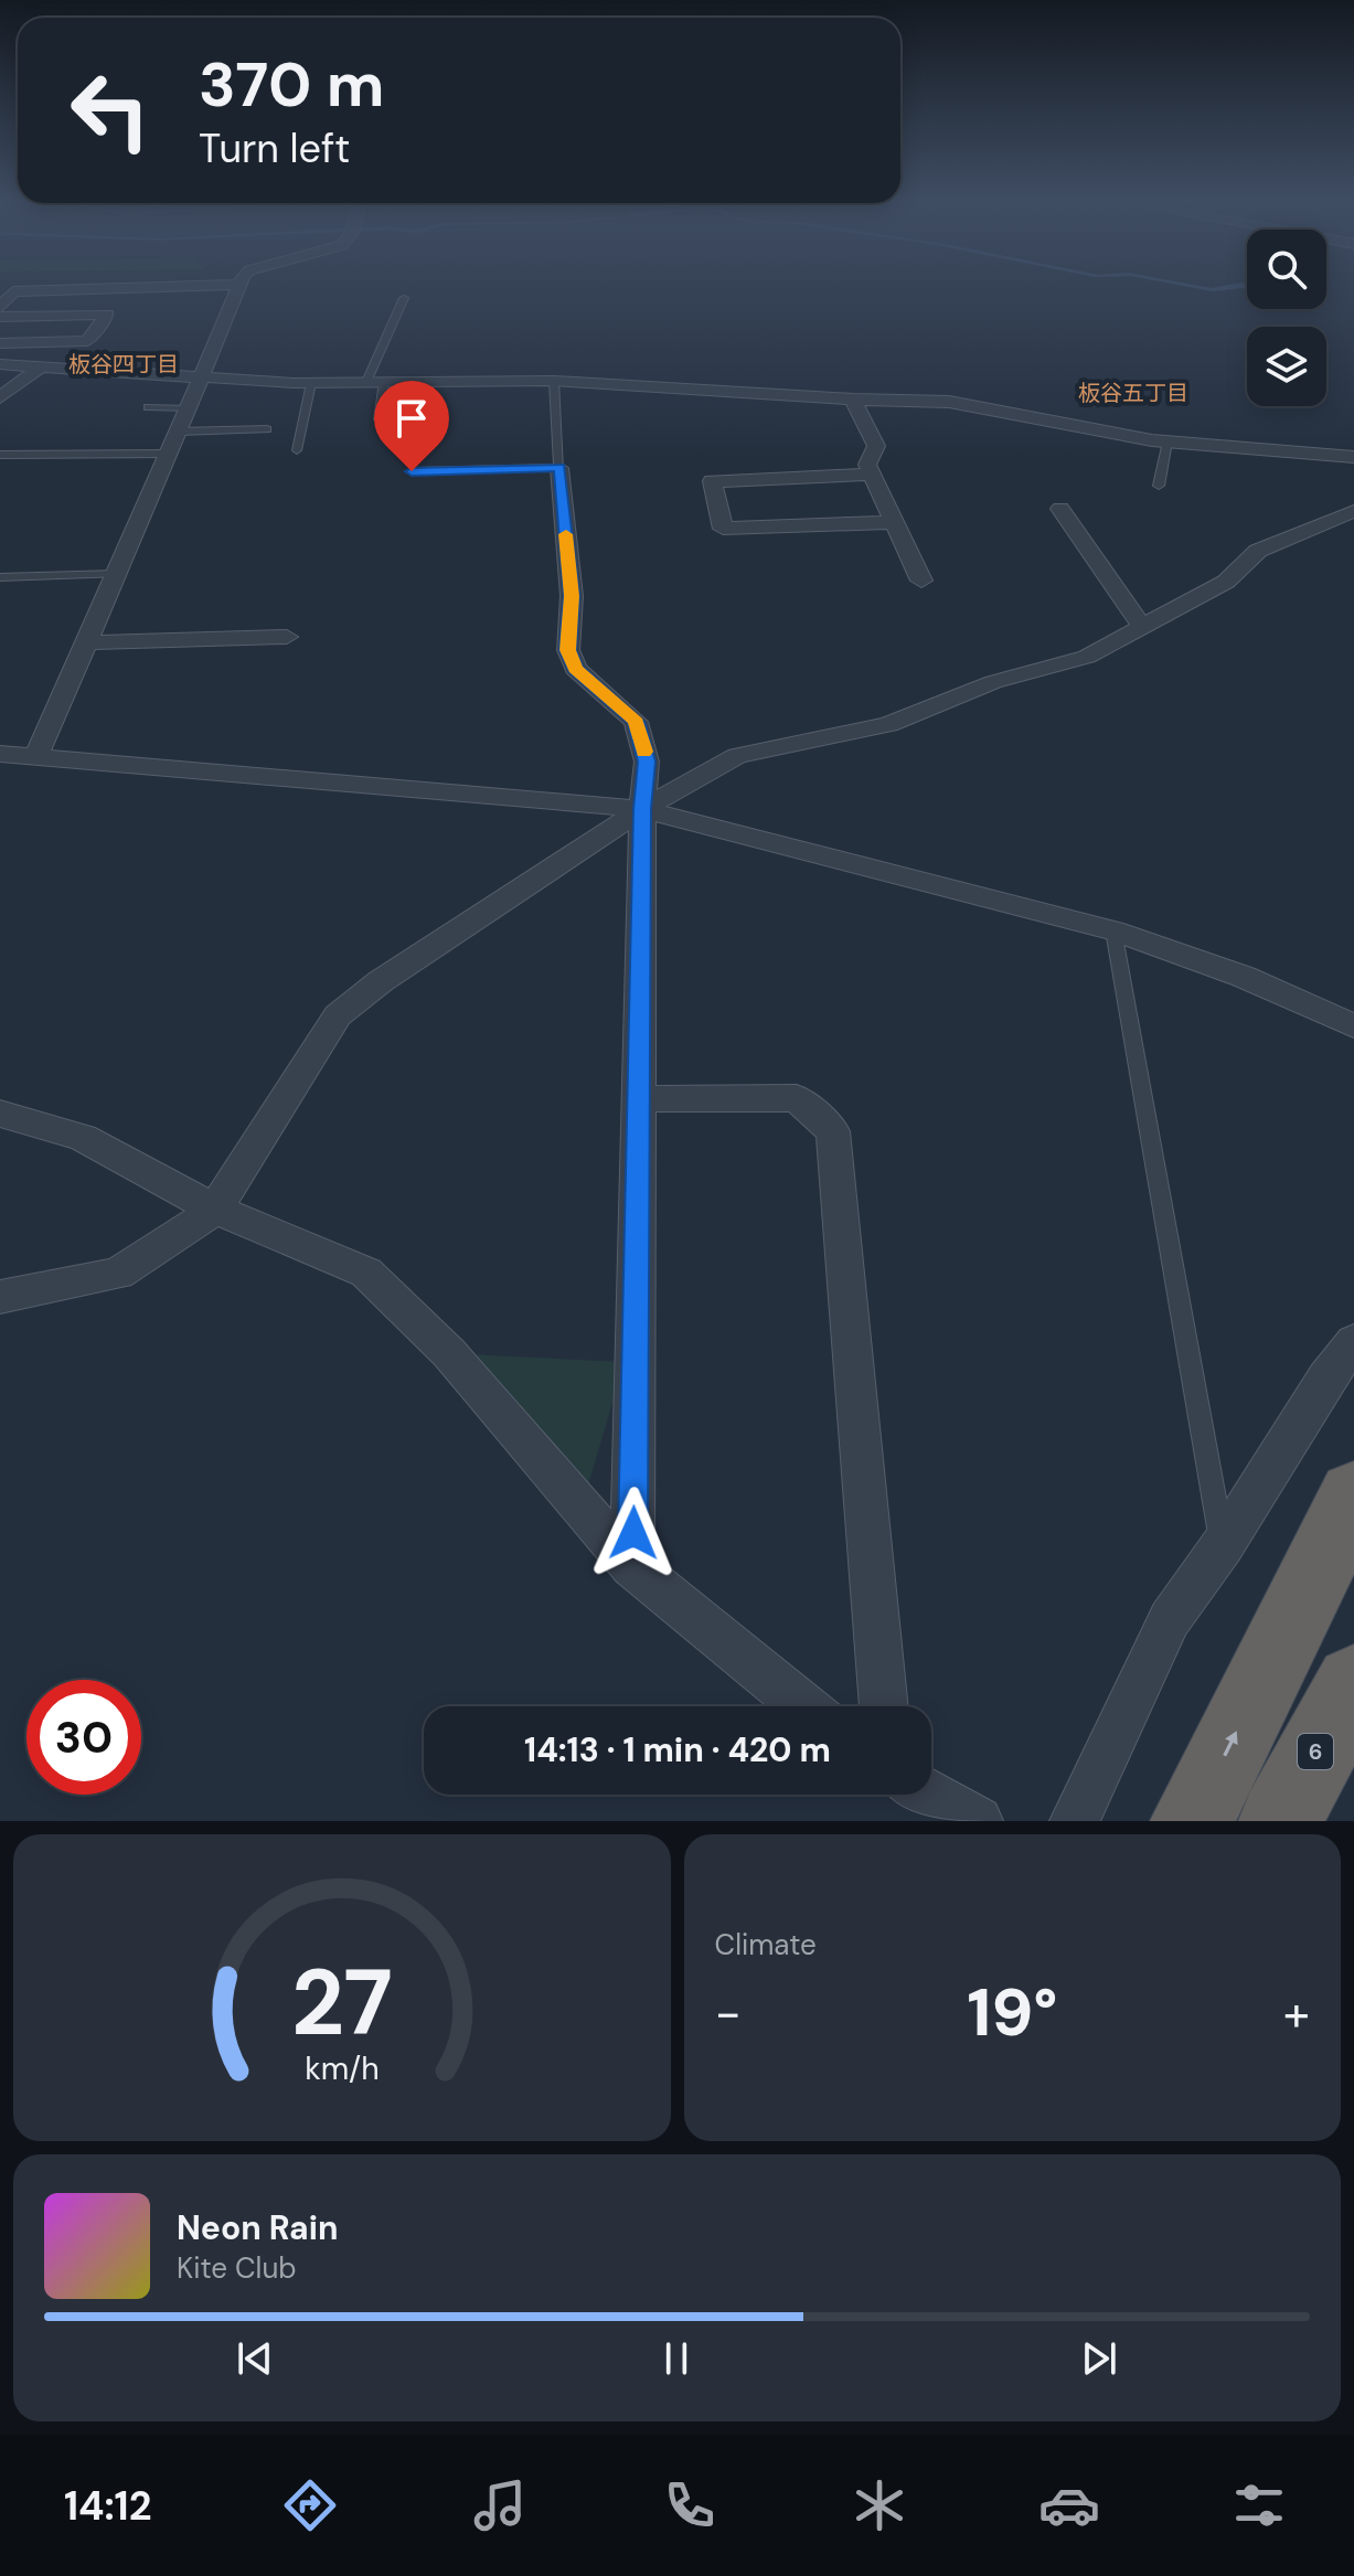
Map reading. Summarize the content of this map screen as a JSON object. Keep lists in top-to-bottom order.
{
  "streets": {
    "highway": ["6"]
  },
  "districts": ["板谷四丁目", "板谷五丁目"],
  "page": {
    "turn": ["370 m", "Turn left"],
    "limit": "30",
    "trip": "14:13 · 1 min · 420 m",
    "tile": "Climate",
    "heat": ["−", "19°", "+"],
    "song": ["Neon Rain", "Kite Club"],
    "tabs": "14:12",
    "gauge": ["27", "km/h"]
  }
}
